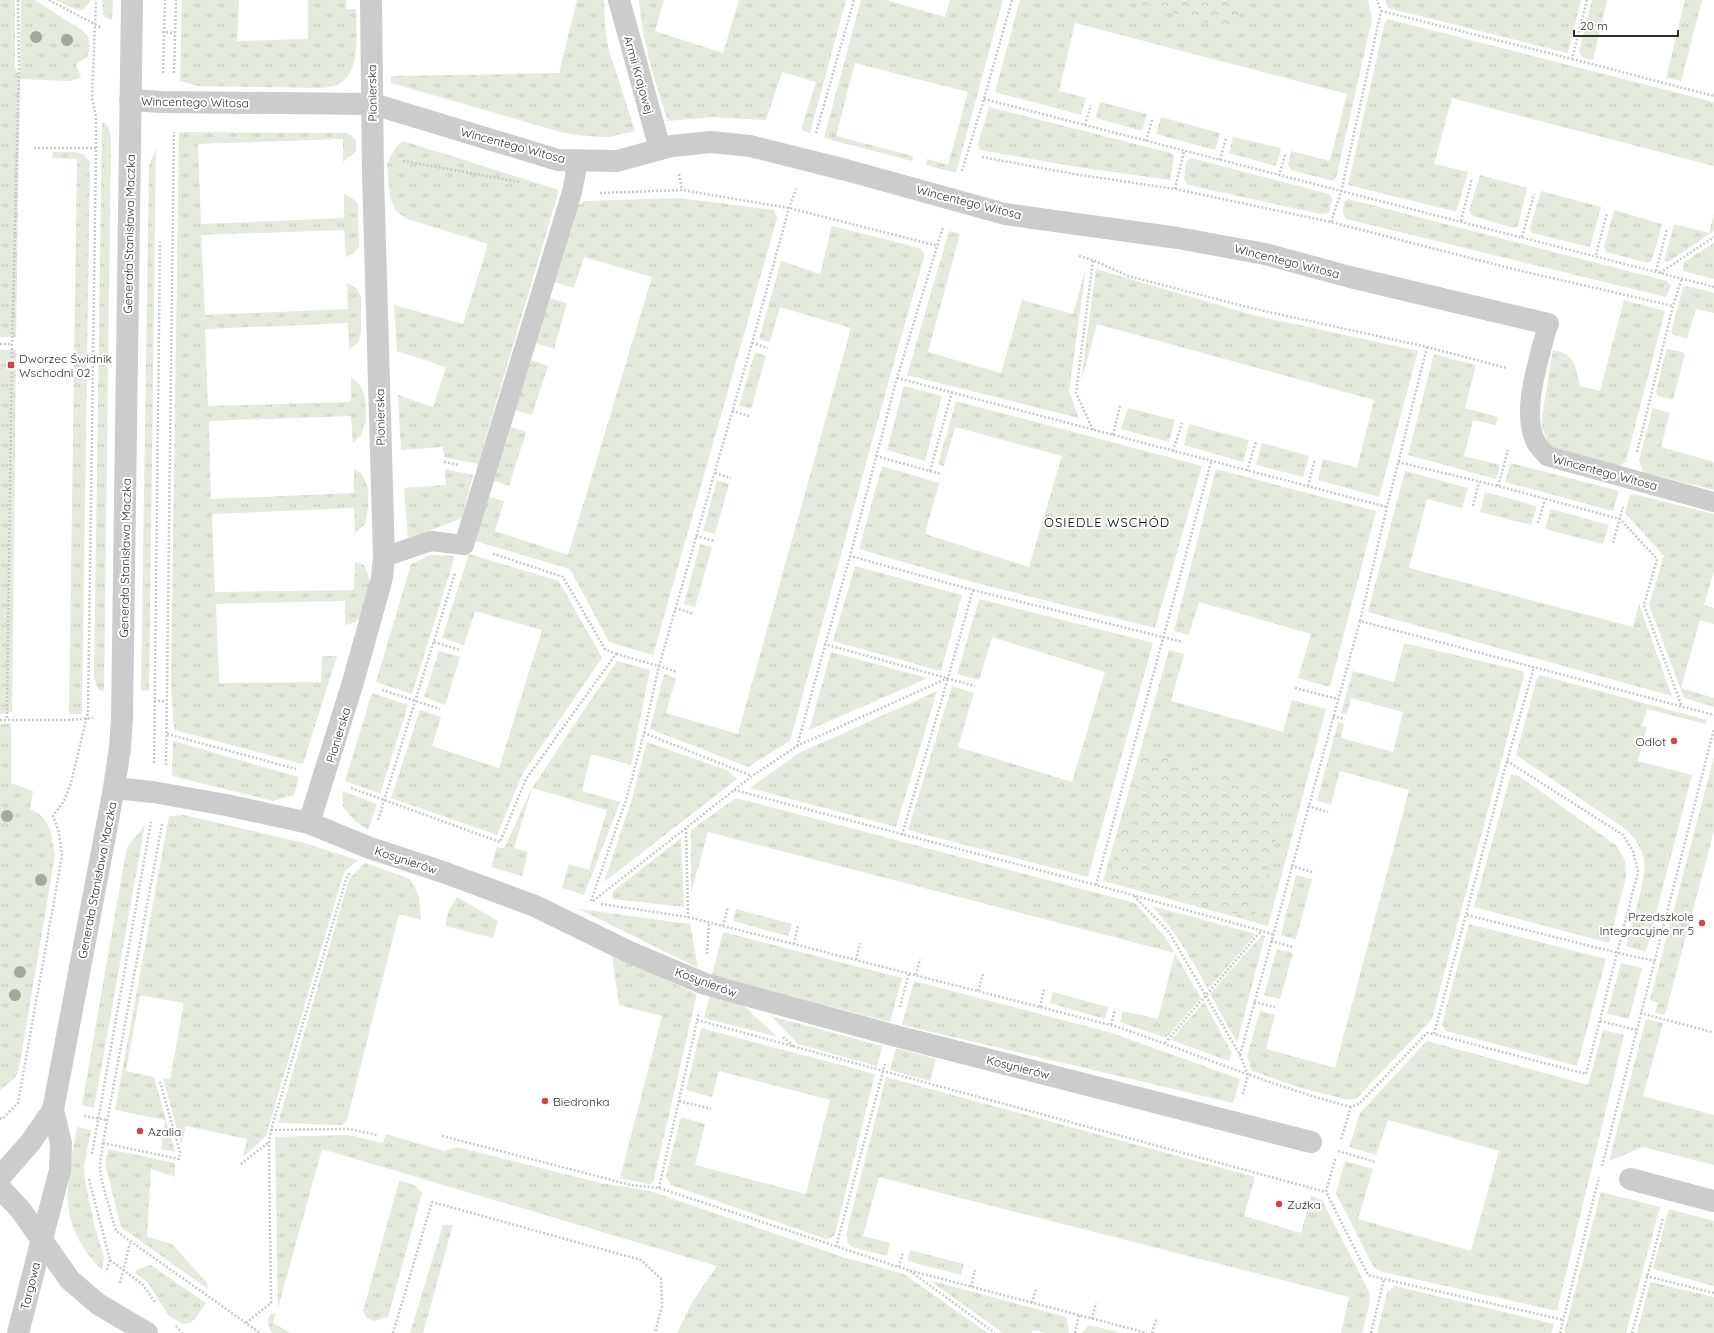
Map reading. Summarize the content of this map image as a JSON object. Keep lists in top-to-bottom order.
{
  "streets": {
    "street": [
      "Armii Krajowej",
      "Pionierska",
      "Wincentego Witosa",
      "Generała Stanisława Maczka",
      "Kosynierów",
      "Targowa"
    ]
  },
  "crossings": [
    ["Armii Krajowej", "Wincentego Witosa"],
    ["Pionierska", "Wincentego Witosa"],
    ["Pionierska", "Kosynierów"],
    ["Wincentego Witosa", "Generała Stanisława Maczka"],
    ["Generała Stanisława Maczka", "Kosynierów"],
    ["Generała Stanisława Maczka", "Targowa"]
  ],
  "districts": ["OSIEDLE WSCHÓD"],
  "places": {
    "transit": ["Dworzec Świdnik Wschodni 02"],
    "other": [
      "Odlot",
      "Przedszkole Integracyjne nr 5",
      "Biedronka",
      "Azalia",
      "Zuźka"
    ]
  },
  "scale_bar": "20 m"
}
